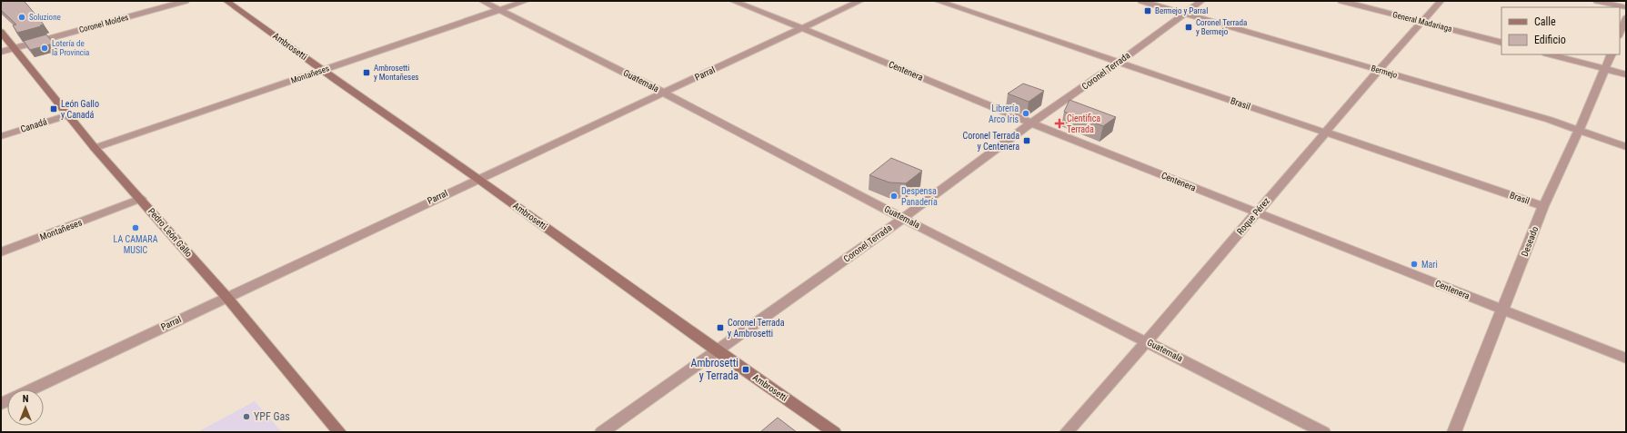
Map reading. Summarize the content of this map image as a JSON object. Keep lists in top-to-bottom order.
{
  "streets": {
    "street": [
      "General Madariaga",
      "Coronel Moldes",
      "Ambrosetti",
      "Centenera",
      "Coronel Terrada",
      "Bermejo",
      "Parral",
      "Montañeses",
      "Guatemala",
      "Brasil",
      "Canadá",
      "Roque Pérez",
      "Pedro León Gallo",
      "Deseado"
    ]
  },
  "crossings": [
    ["General Madariaga", "Roque Pérez"],
    ["Coronel Moldes", "Pedro León Gallo"],
    ["Ambrosetti", "Coronel Terrada"],
    ["Ambrosetti", "Parral"],
    ["Ambrosetti", "Montañeses"],
    ["Centenera", "Coronel Terrada"],
    ["Centenera", "Parral"],
    ["Centenera", "Roque Pérez"],
    ["Centenera", "Deseado"],
    ["Coronel Terrada", "Bermejo"],
    ["Coronel Terrada", "Guatemala"],
    ["Coronel Terrada", "Brasil"],
    ["Bermejo", "Roque Pérez"],
    ["Bermejo", "Deseado"],
    ["Parral", "Guatemala"],
    ["Parral", "Pedro León Gallo"],
    ["Montañeses", "Guatemala"],
    ["Montañeses", "Pedro León Gallo"],
    ["Guatemala", "Roque Pérez"],
    ["Brasil", "Roque Pérez"],
    ["Brasil", "Deseado"],
    ["Canadá", "Pedro León Gallo"]
  ],
  "places": {
    "transit": [
      "Bermejo y Parral",
      "Coronel Terrada y Bermejo",
      "Ambrosetti y Montañeses",
      "León Gallo y Canadá",
      "Coronel Terrada y Centenera",
      "Coronel Terrada y Ambrosetti",
      "Ambrosetti y Terrada"
    ],
    "other": [
      "Soluzione",
      "Lotería de la Provincia",
      "Librería Arco Iris",
      "Despensa Panadería",
      "LA CAMARA MUSIC",
      "Mari",
      "YPF Gas"
    ],
    "health": ["Cientifica Terrada"]
  },
  "legend": ["Calle", "Edificio"],
  "north": "top"
}
